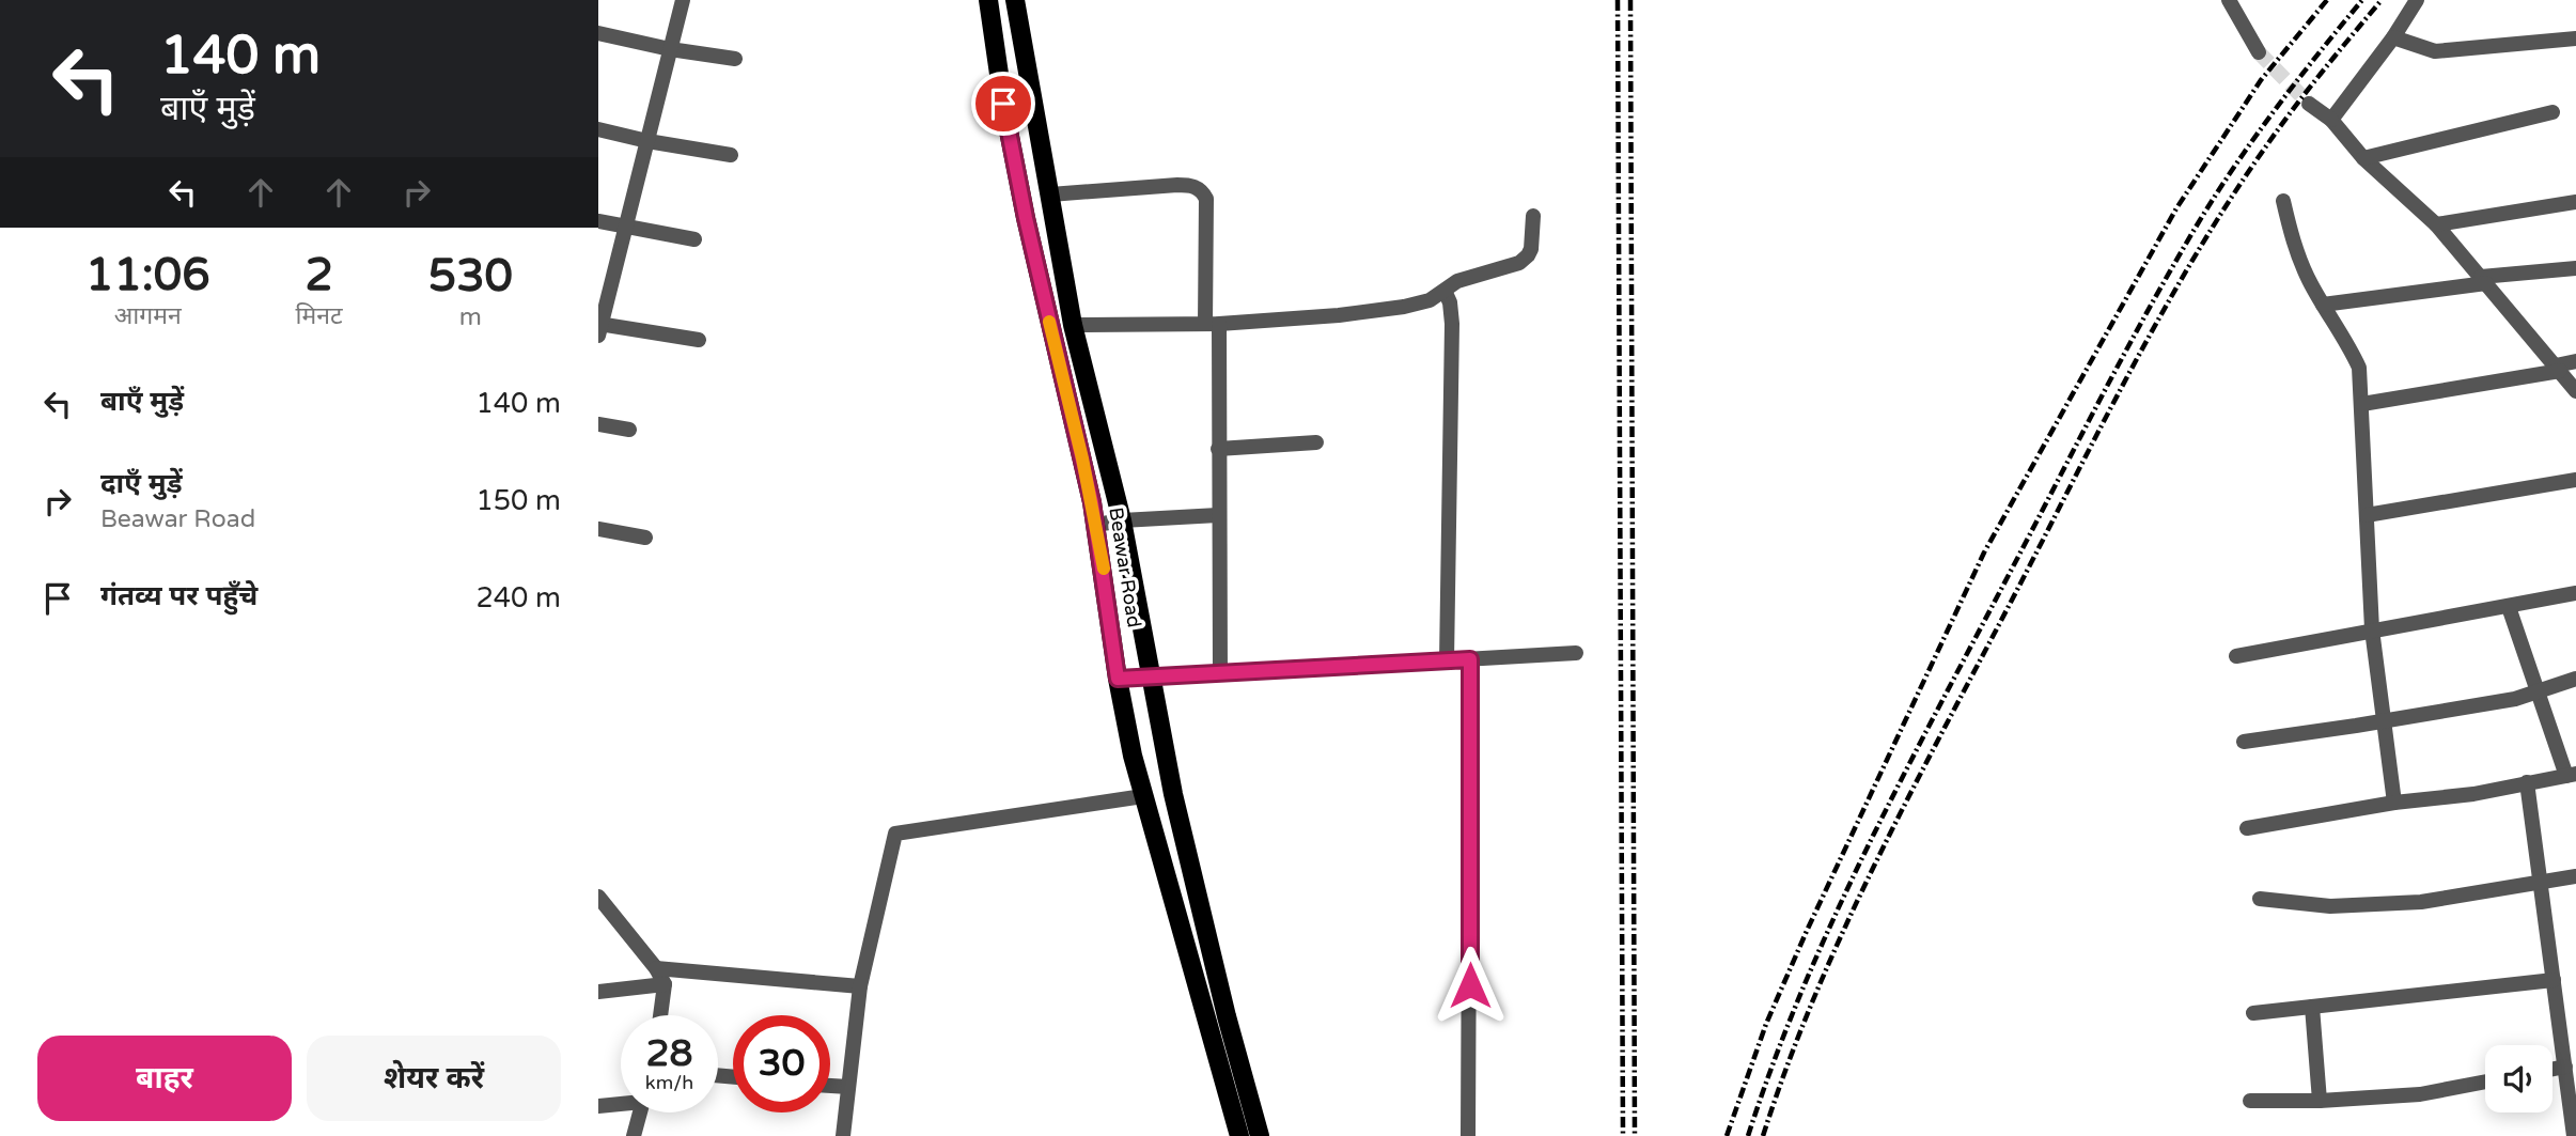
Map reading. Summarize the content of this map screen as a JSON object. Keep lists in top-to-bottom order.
{
  "streets": {
    "main road": ["Beawar Road"]
  },
  "page": {
    "turn": ["140 m", "बाएँ मुड़ें"],
    "eta": [
      "11:06",
      "आगमन",
      "2",
      "मिनट",
      "530",
      "m"
    ],
    "list": [
      {
        "name": "बाएँ मुड़ें",
        "value": "140 m"
      },
      {
        "name": "दाएँ मुड़ें",
        "note": "Beawar Road",
        "value": "150 m"
      },
      {
        "name": "गंतव्य पर पहुँचे",
        "value": "240 m"
      }
    ],
    "speed": "28 km/h",
    "limit": "30",
    "buttons": ["बाहर", "शेयर करें"]
  }
}
